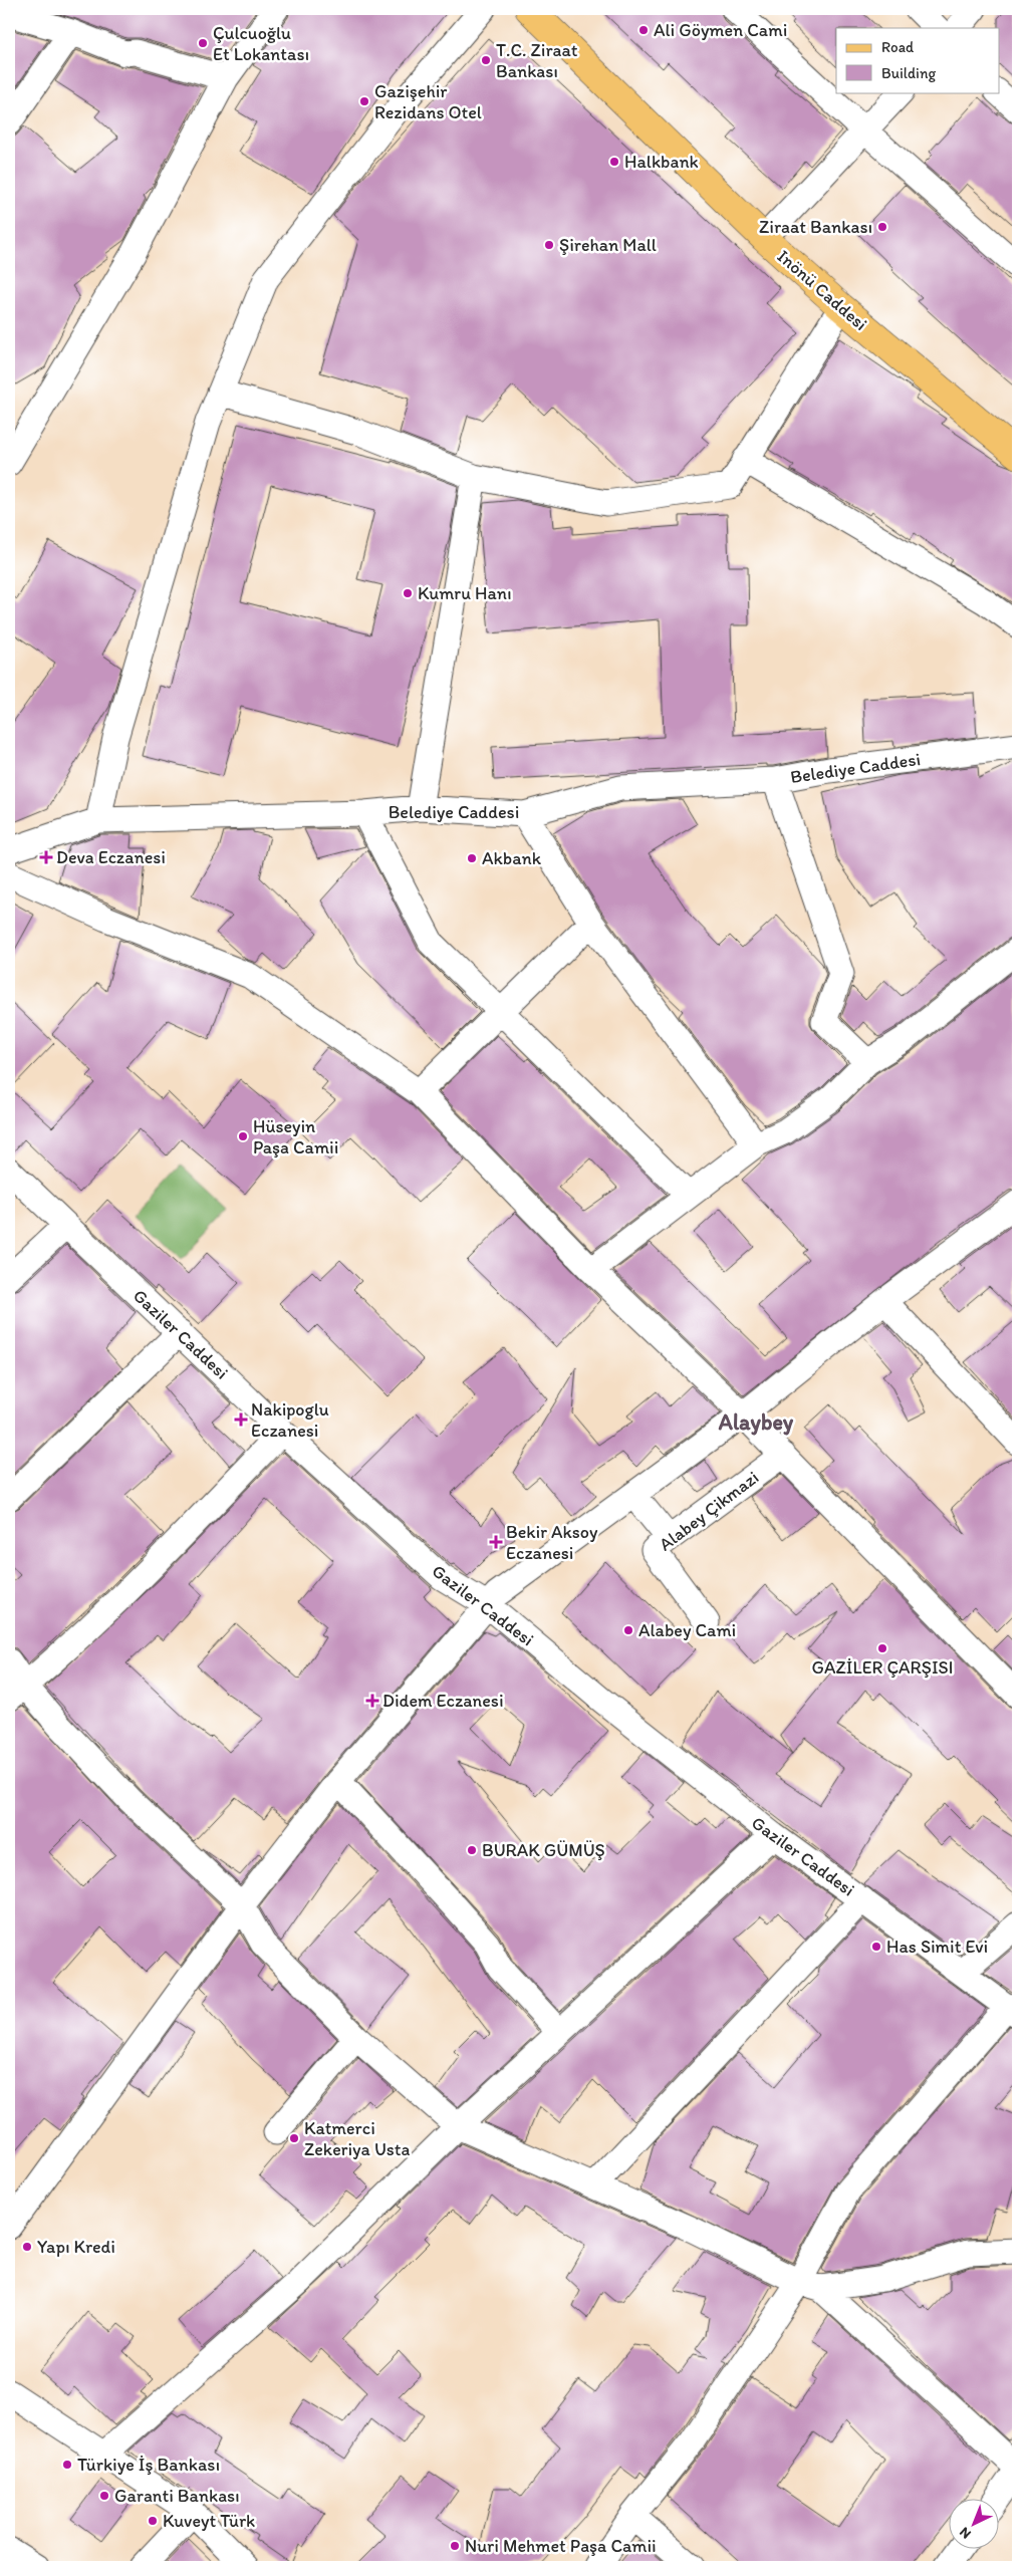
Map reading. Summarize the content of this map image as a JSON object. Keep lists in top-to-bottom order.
{
  "streets": {
    "main road": ["Inönü Caddesi"],
    "street": ["Belediye Caddesi", "Gaziler Caddesi", "Alabey Çikmazi"]
  },
  "districts": ["Alaybey"],
  "places": {
    "other": [
      "Ali Göymen Cami",
      "Çulcuoğlu Et Lokantası",
      "T.C. Ziraat Bankası",
      "Gazişehir Rezidans Otel",
      "Halkbank",
      "Ziraat Bankası",
      "Şirehan Mall",
      "Kumru Hanı",
      "Akbank",
      "Hüseyin Paşa Camii",
      "Alabey Cami",
      "GAZİLER ÇARŞISI",
      "BURAK GÜMÜŞ",
      "Has Simit Evi",
      "Katmerci Zekeriya Usta",
      "Yapı Kredi",
      "Türkiye İş Bankası",
      "Garanti Bankası",
      "Kuveyt Türk",
      "Nuri Mehmet Paşa Camii"
    ],
    "health": [
      "Deva Eczanesi",
      "Nakipoglu Eczanesi",
      "Bekir Aksoy Eczanesi",
      "Didem Eczanesi"
    ]
  },
  "legend": ["Road", "Building"],
  "north": "bottom left"
}
